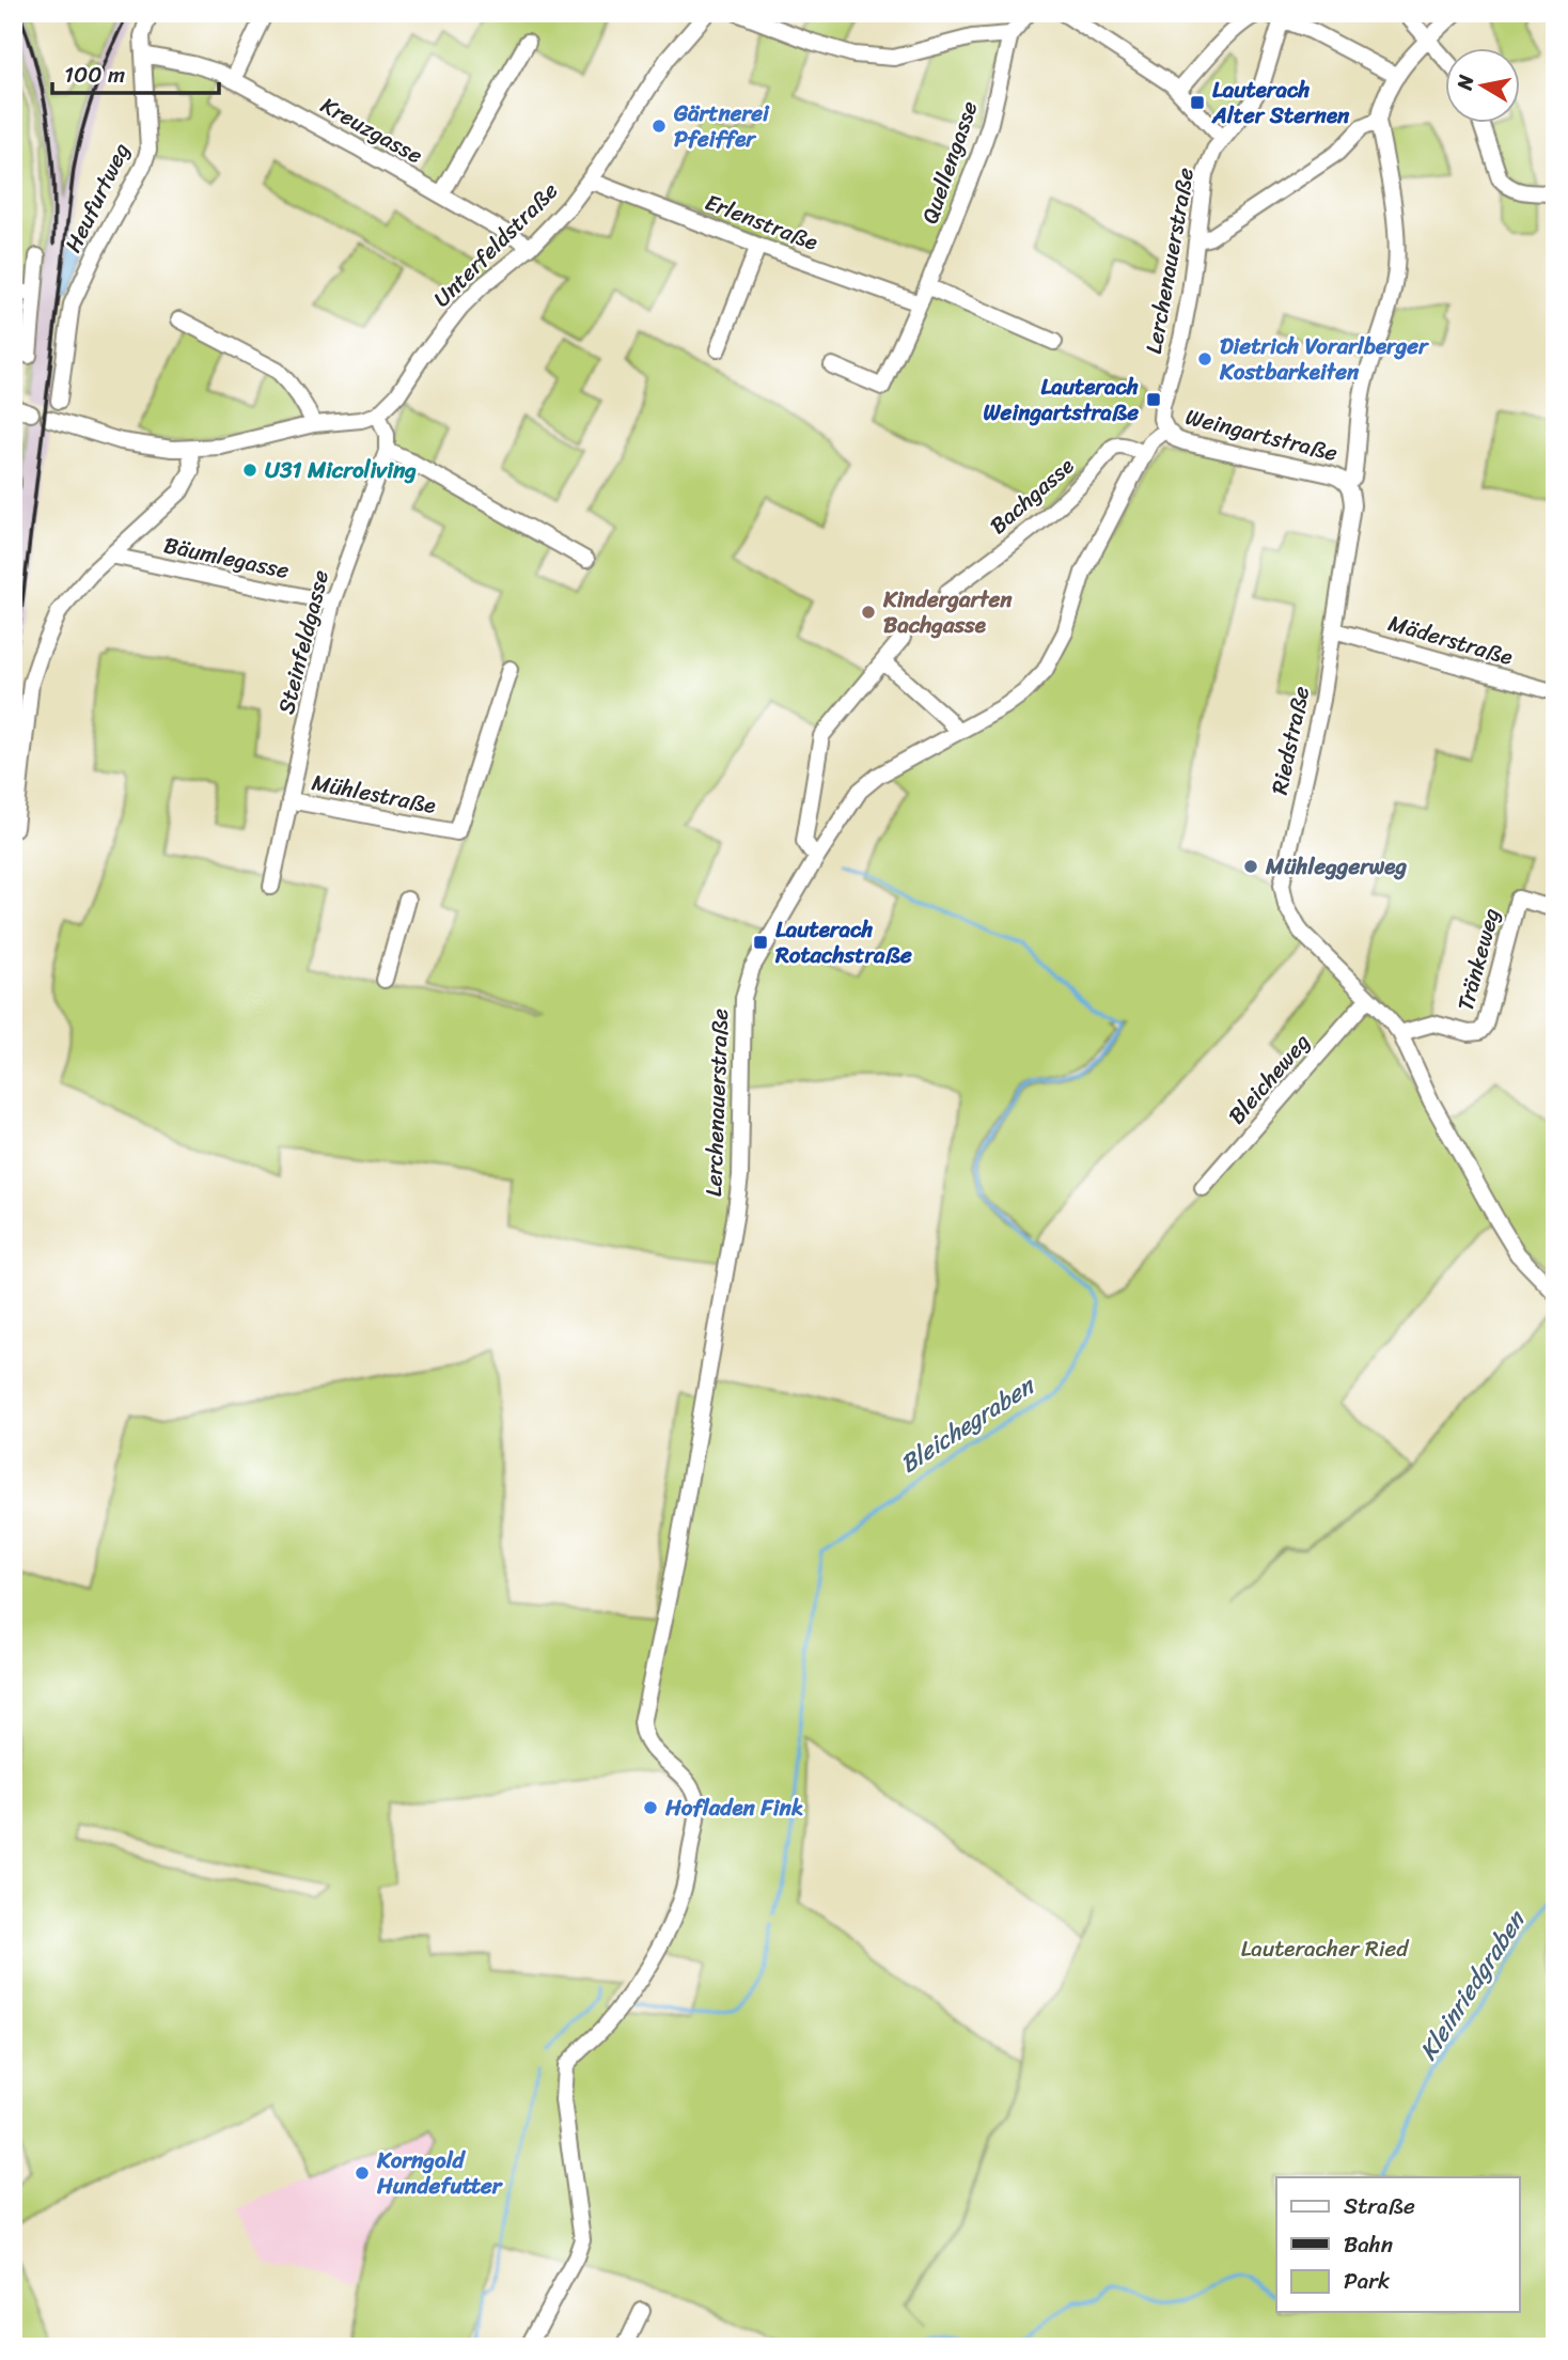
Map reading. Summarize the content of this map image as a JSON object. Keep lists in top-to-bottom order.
{
  "streets": {
    "street": [
      "Kreuzgasse",
      "Quellengasse",
      "Heufurtweg",
      "Erlenstraße",
      "Unterfeldstraße",
      "Lerchenauerstraße",
      "Weingartstraße",
      "Bachgasse",
      "Bäumlegasse",
      "Mäderstraße",
      "Steinfeldgasse",
      "Riedstraße",
      "Mühlestraße",
      "Tränkeweg",
      "Bleicheweg"
    ]
  },
  "crossings": [
    ["Kreuzgasse", "Heufurtweg"],
    ["Kreuzgasse", "Unterfeldstraße"],
    ["Quellengasse", "Erlenstraße"],
    ["Erlenstraße", "Unterfeldstraße"],
    ["Lerchenauerstraße", "Weingartstraße"],
    ["Lerchenauerstraße", "Bachgasse"],
    ["Weingartstraße", "Riedstraße"],
    ["Bäumlegasse", "Steinfeldgasse"],
    ["Mäderstraße", "Riedstraße"],
    ["Steinfeldgasse", "Mühlestraße"],
    ["Riedstraße", "Tränkeweg"],
    ["Riedstraße", "Bleicheweg"]
  ],
  "water": ["Bleichegraben", "Kleinriedgraben"],
  "parks": ["Lauteracher Ried"],
  "places": {
    "transit": ["Lauterach Alter Sternen", "Lauterach Weingartstraße", "Lauterach Rotachstraße"],
    "other": [
      "Gärtnerei Pfeiffer",
      "Dietrich Vorarlberger Kostbarkeiten",
      "U31 Microliving",
      "Kindergarten Bachgasse",
      "Mühleggerweg",
      "Hofladen Fink",
      "Korngold Hundefutter"
    ]
  },
  "legend": ["Straße", "Bahn", "Park"],
  "scale_bar": "100 m",
  "north": "left"
}
